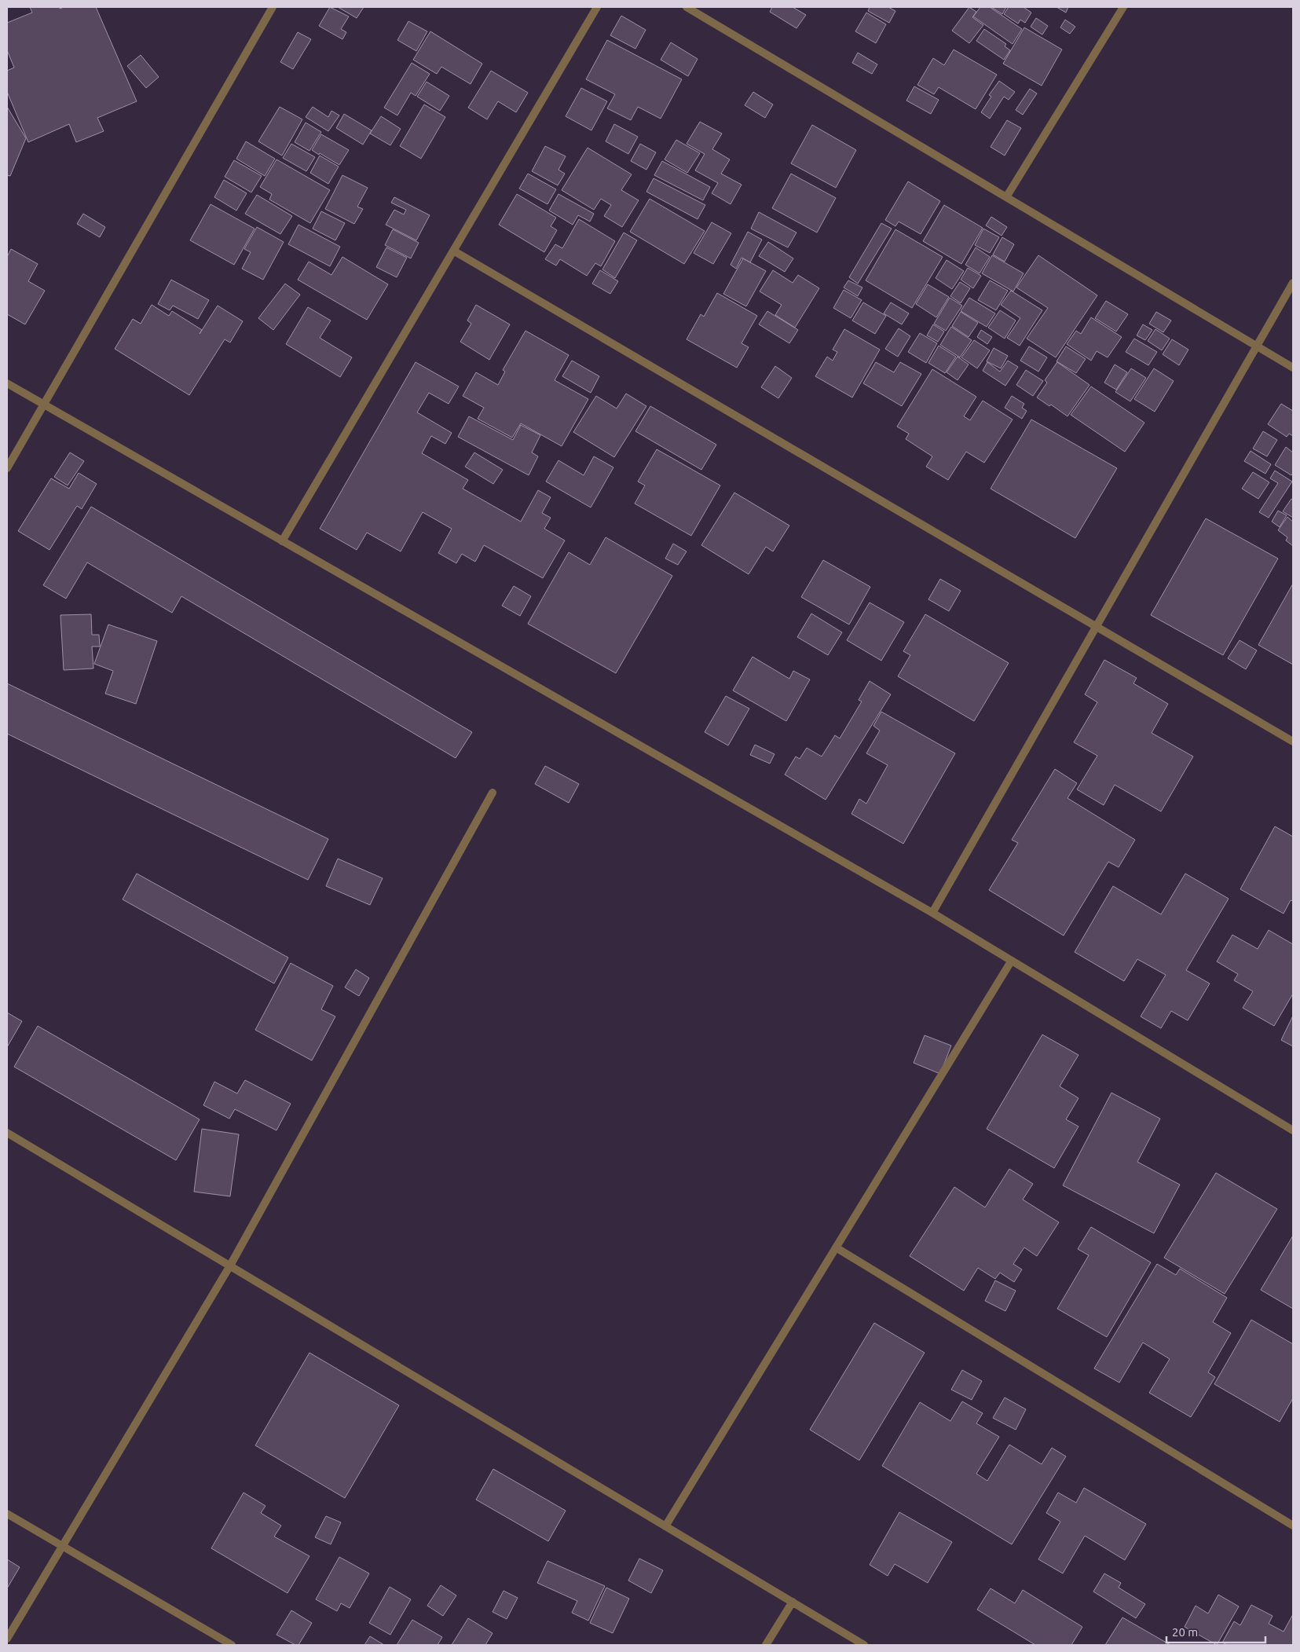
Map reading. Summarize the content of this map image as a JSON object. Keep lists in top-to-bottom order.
{
  "scale_bar": "20 m"
}
